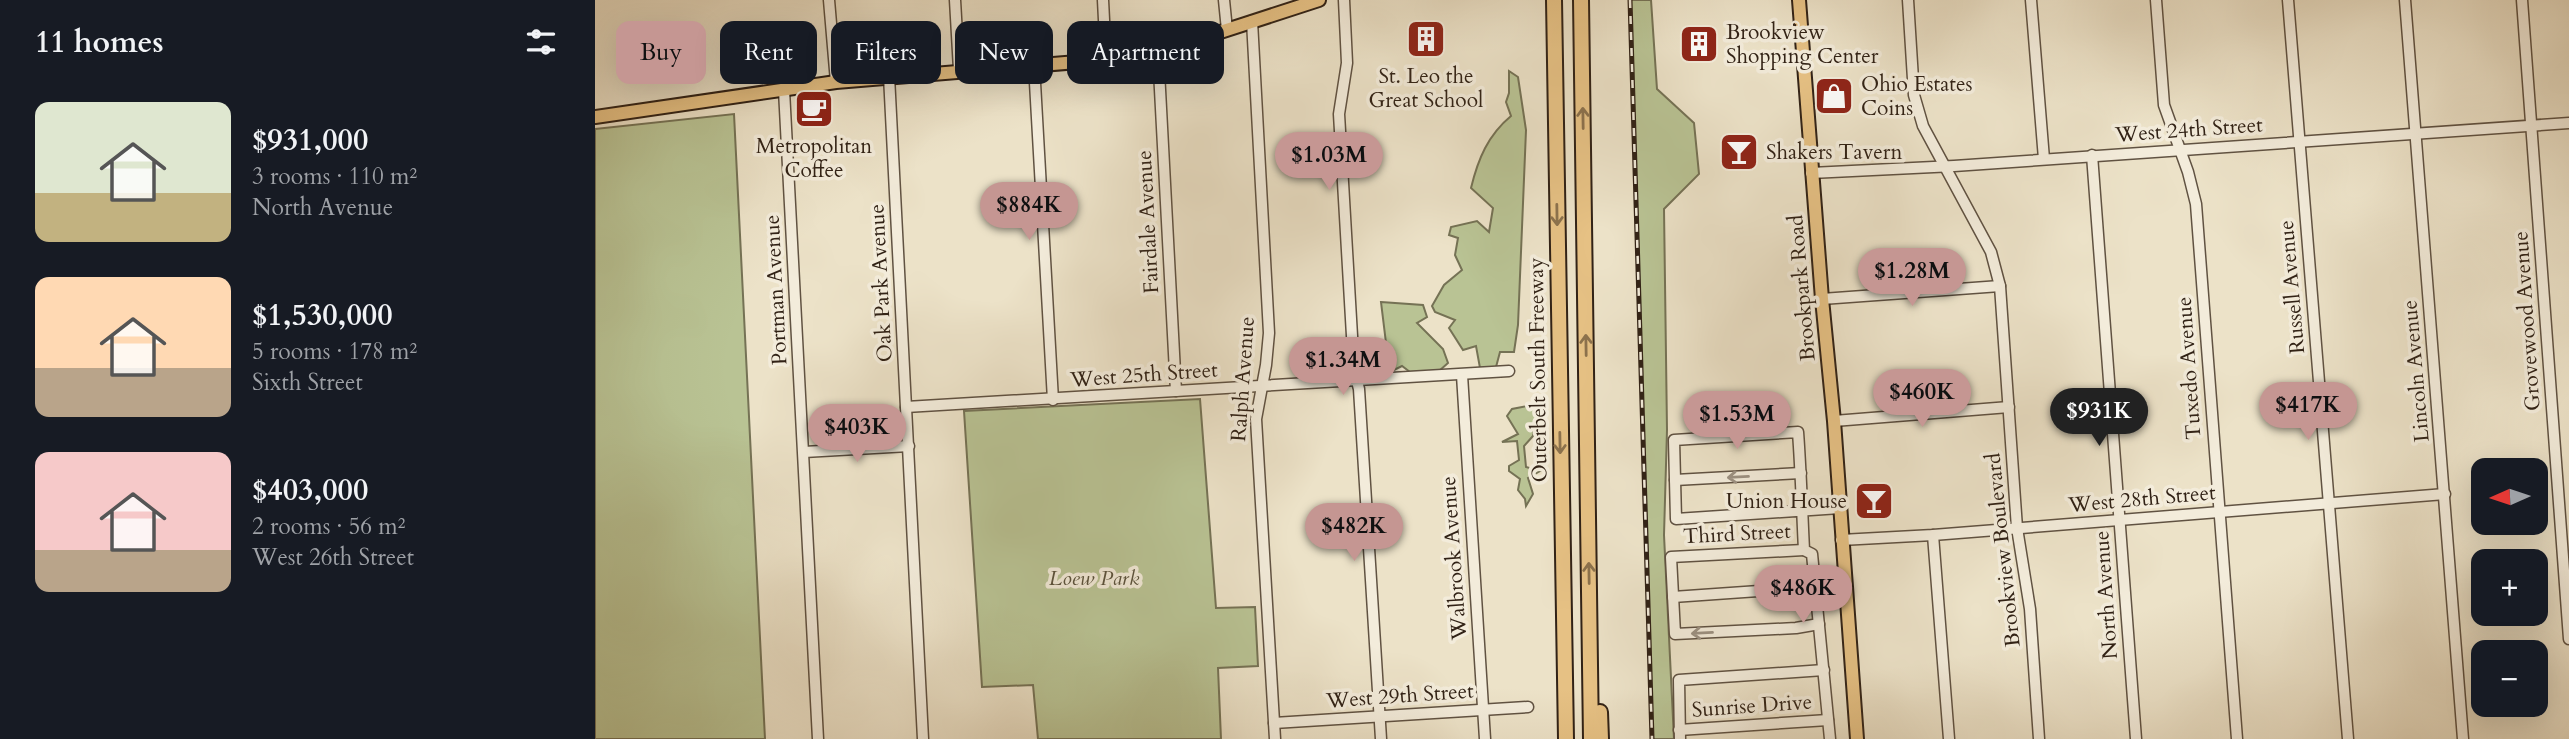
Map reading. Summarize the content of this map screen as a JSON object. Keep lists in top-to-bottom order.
{
  "streets": {
    "highway": ["Outerbelt South Freeway"],
    "main road": ["Brookpark Road"],
    "street": [
      "West 24th Street",
      "Fairdale Avenue",
      "Oak Park Avenue",
      "Russell Avenue",
      "Portman Avenue",
      "Grovewood Avenue",
      "Tuxedo Avenue",
      "Lincoln Avenue",
      "West 25th Street",
      "Ralph Avenue",
      "West 28th Street",
      "Third Street",
      "Brookview Boulevard",
      "Walbrook Avenue",
      "North Avenue",
      "West 29th Street",
      "Sunrise Drive"
    ]
  },
  "crossings": [
    ["West 24th Street", "Russell Avenue"],
    ["West 24th Street", "Brookpark Road"],
    ["West 24th Street", "Grovewood Avenue"],
    ["West 24th Street", "Tuxedo Avenue"],
    ["West 24th Street", "Lincoln Avenue"],
    ["West 24th Street", "Brookview Boulevard"],
    ["West 24th Street", "North Avenue"],
    ["Fairdale Avenue", "West 25th Street"],
    ["Oak Park Avenue", "West 25th Street"],
    ["Russell Avenue", "West 28th Street"],
    ["Brookpark Road", "West 28th Street"],
    ["Tuxedo Avenue", "West 28th Street"],
    ["Lincoln Avenue", "West 28th Street"],
    ["West 25th Street", "Ralph Avenue"],
    ["West 25th Street", "Walbrook Avenue"],
    ["Ralph Avenue", "West 29th Street"],
    ["West 28th Street", "Brookview Boulevard"],
    ["West 28th Street", "North Avenue"],
    ["Walbrook Avenue", "West 29th Street"]
  ],
  "parks": ["Loew Park"],
  "places": {
    "building": ["St. Leo the Great School", "Brookview Shopping Center"],
    "shop": ["Ohio Estates Coins"],
    "cafe": ["Metropolitan Coffee"],
    "bar": ["Shakers Tavern", "Union House"]
  },
  "north": "left",
  "page": {
    "heading": "11 homes",
    "chip": [
      "Buy",
      "Rent",
      "Filters",
      "New",
      "Apartment"
    ],
    "list": [
      {
        "name": "$931,000",
        "note": "3 rooms · 110 m² · North Avenue"
      },
      {
        "name": "$1,530,000",
        "note": "5 rooms · 178 m² · Sixth Street"
      },
      {
        "name": "$403,000",
        "note": "2 rooms · 56 m² · West 26th Street"
      }
    ],
    "price": [
      "$1.03M",
      "$884K",
      "$1.28M",
      "$1.34M",
      "$460K",
      "$417K",
      "$931K",
      "$1.53M",
      "$403K",
      "$482K",
      "$486K"
    ],
    "map_buttons": ["+", "−"]
  }
}
